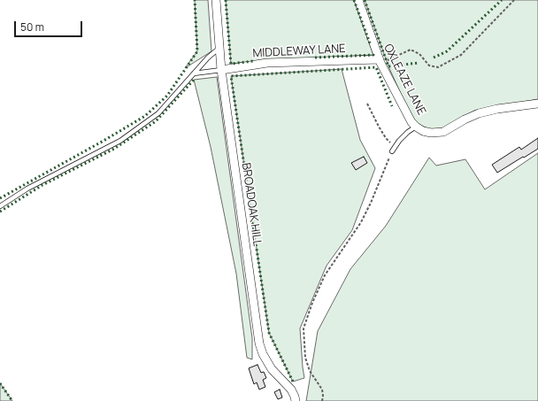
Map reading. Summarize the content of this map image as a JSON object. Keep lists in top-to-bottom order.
{
  "streets": {
    "street": ["MIDDLEWAY LANE", "OXLEAZE LANE", "BROADOAK HILL"]
  },
  "crossings": [
    ["MIDDLEWAY LANE", "OXLEAZE LANE"],
    ["MIDDLEWAY LANE", "BROADOAK HILL"]
  ],
  "scale_bar": "50 m"
}
